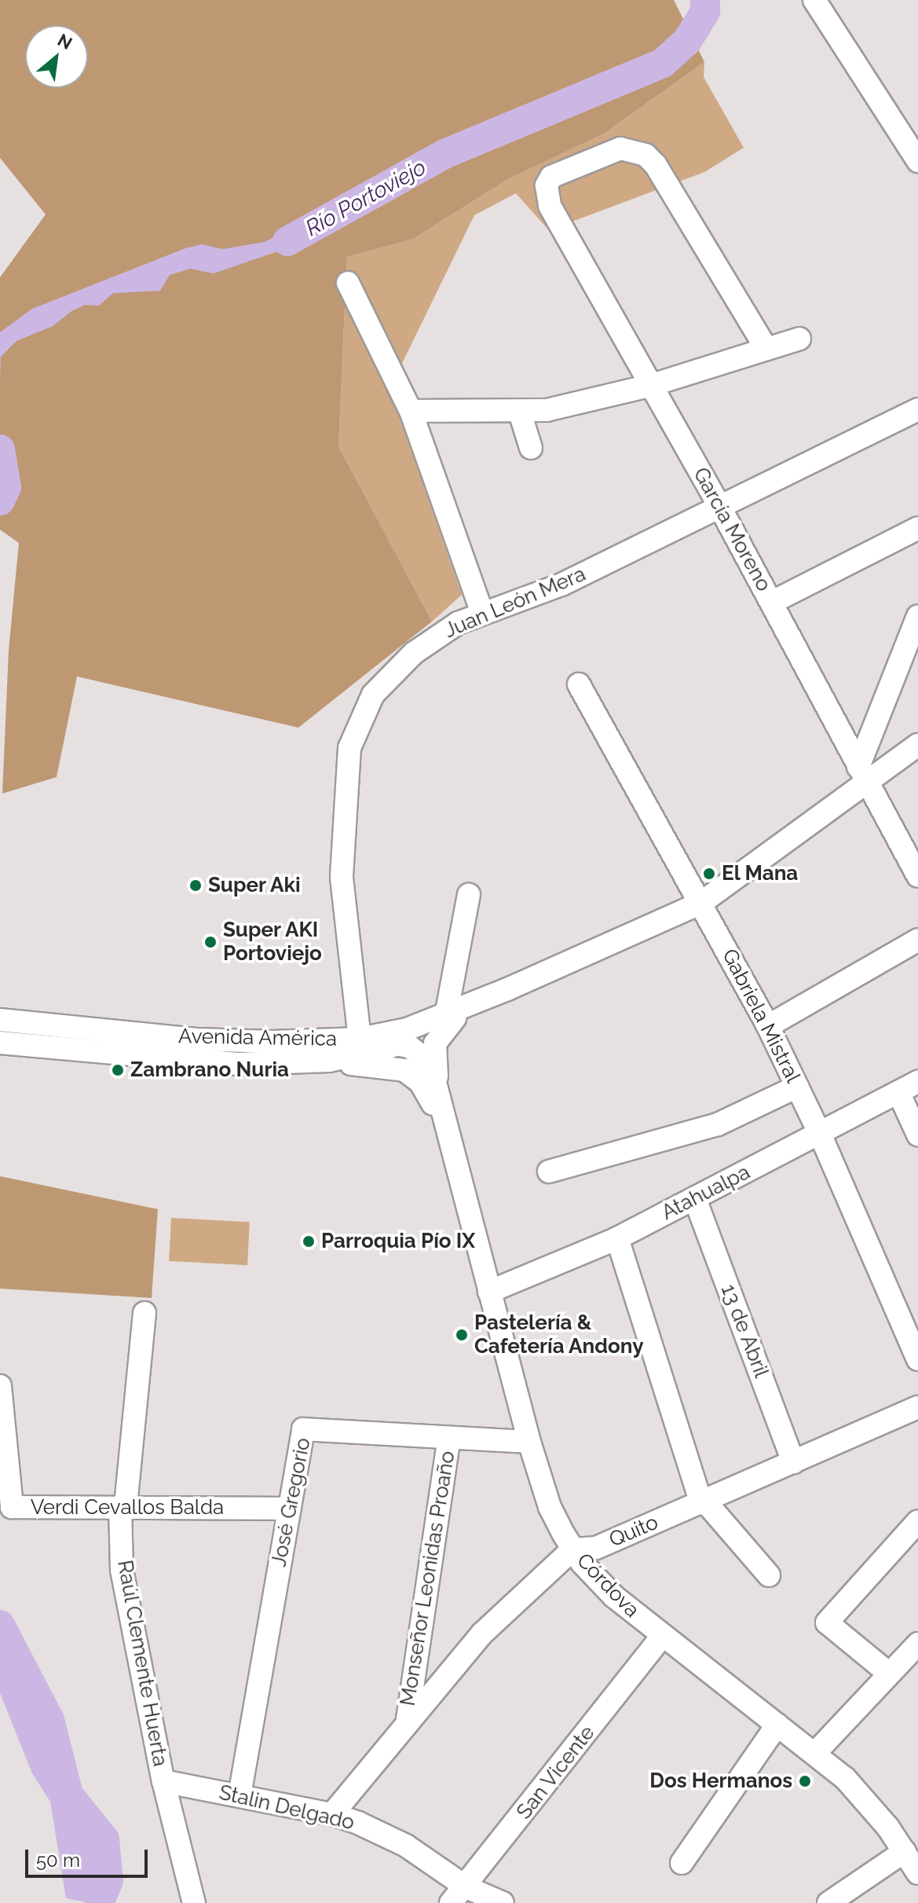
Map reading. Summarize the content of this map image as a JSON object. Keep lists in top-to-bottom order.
{
  "streets": {
    "street": [
      "García Moreno",
      "Juan León Mera",
      "Gabriela Mistral",
      "Avenida América",
      "Atahualpa",
      "13 de Abril",
      "José Gregorio",
      "Verdi Cevallos Balda",
      "Quito",
      "Monseñor Leonidas Proaño",
      "Córdova",
      "Raúl Clemente Huerta",
      "San Vicente",
      "Stalin Delgado"
    ]
  },
  "crossings": [
    ["García Moreno", "Juan León Mera"],
    ["García Moreno", "Avenida América"],
    ["Juan León Mera", "Avenida América"],
    ["Gabriela Mistral", "Avenida América"],
    ["Gabriela Mistral", "Atahualpa"],
    ["Avenida América", "Córdova"],
    ["Atahualpa", "13 de Abril"],
    ["Atahualpa", "Córdova"],
    ["13 de Abril", "Quito"],
    ["José Gregorio", "Verdi Cevallos Balda"],
    ["José Gregorio", "Monseñor Leonidas Proaño"],
    ["José Gregorio", "Córdova"],
    ["José Gregorio", "Stalin Delgado"],
    ["Verdi Cevallos Balda", "Raúl Clemente Huerta"],
    ["Quito", "Monseñor Leonidas Proaño"],
    ["Quito", "Córdova"],
    ["Quito", "Stalin Delgado"],
    ["Córdova", "San Vicente"],
    ["Raúl Clemente Huerta", "Stalin Delgado"],
    ["San Vicente", "Stalin Delgado"]
  ],
  "water": ["Río Portoviejo"],
  "places": [
    "El Mana",
    "Super Aki",
    "Super AKI Portoviejo",
    "Zambrano Nuria",
    "Parroquia Pío IX",
    "Pastelería & Cafetería Andony",
    "Dos Hermanos"
  ],
  "scale_bar": "50 m",
  "north": "top right"
}
